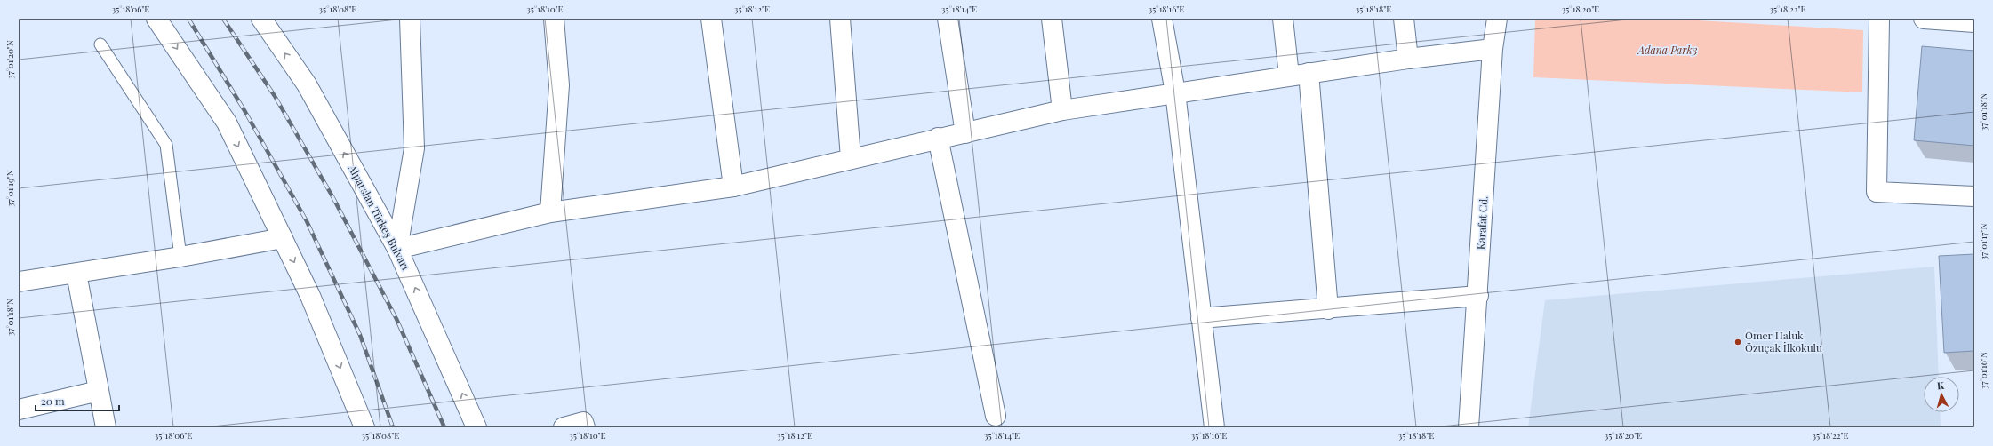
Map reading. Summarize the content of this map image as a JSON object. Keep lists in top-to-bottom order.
{
  "streets": {
    "street": ["Alparslan Türkeş Bulvarı", "Karafat Cd."]
  },
  "parks": ["Adana Park3"],
  "places": ["Ömer Haluk Özuçak İlkokulu"],
  "scale_bar": "20 m",
  "north": "top",
  "coordinates": [
    "35°18'06\"E",
    "35°18'08\"E",
    "35°18'10\"E",
    "35°18'12\"E",
    "35°18'14\"E",
    "35°18'16\"E",
    "35°18'18\"E",
    "35°18'20\"E",
    "35°18'22\"E",
    "37°01'20\"N",
    "37°01'18\"N",
    "37°01'19\"N",
    "37°01'17\"N",
    "37°01'16\"N"
  ]
}
